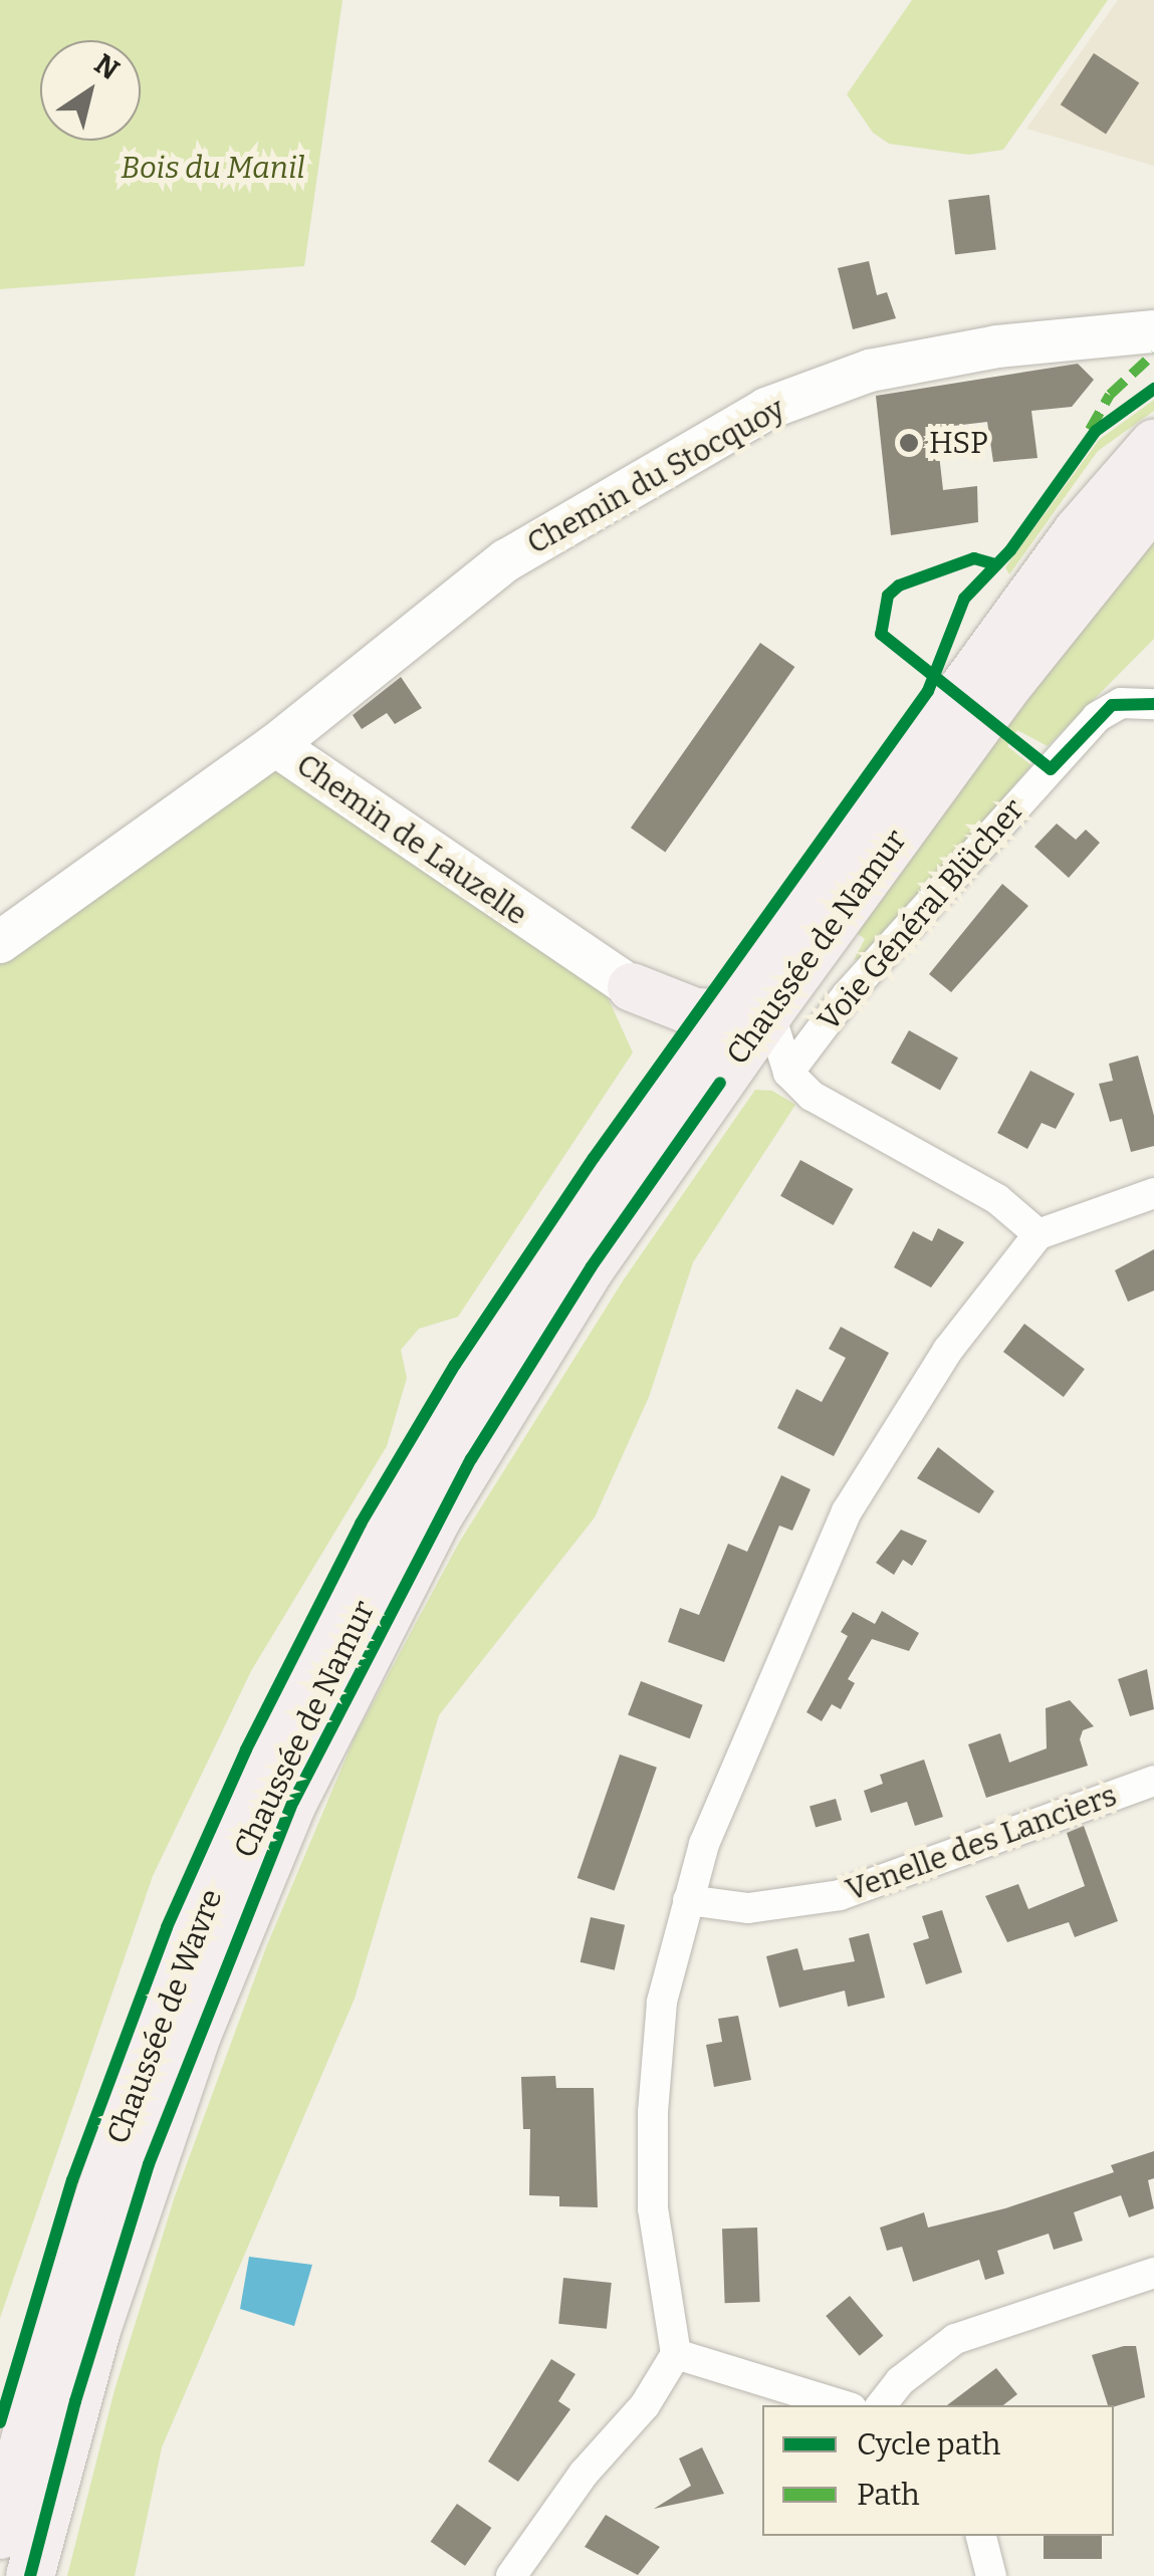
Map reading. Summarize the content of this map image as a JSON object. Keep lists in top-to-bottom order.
{
  "streets": {
    "main road": ["Chaussée de Namur", "Chaussée de Wavre"],
    "street": [
      "Chemin du Stocquoy",
      "Chemin de Lauzelle",
      "Voie Général Blücher",
      "Venelle des Lanciers"
    ]
  },
  "crossings": [
    ["Chemin du Stocquoy", "Chemin de Lauzelle"],
    ["Chaussée de Namur", "Chaussée de Wavre"]
  ],
  "parks": ["Bois du Manil"],
  "places": ["HSP"],
  "legend": ["Cycle path", "Path"],
  "north": "top right"
}
